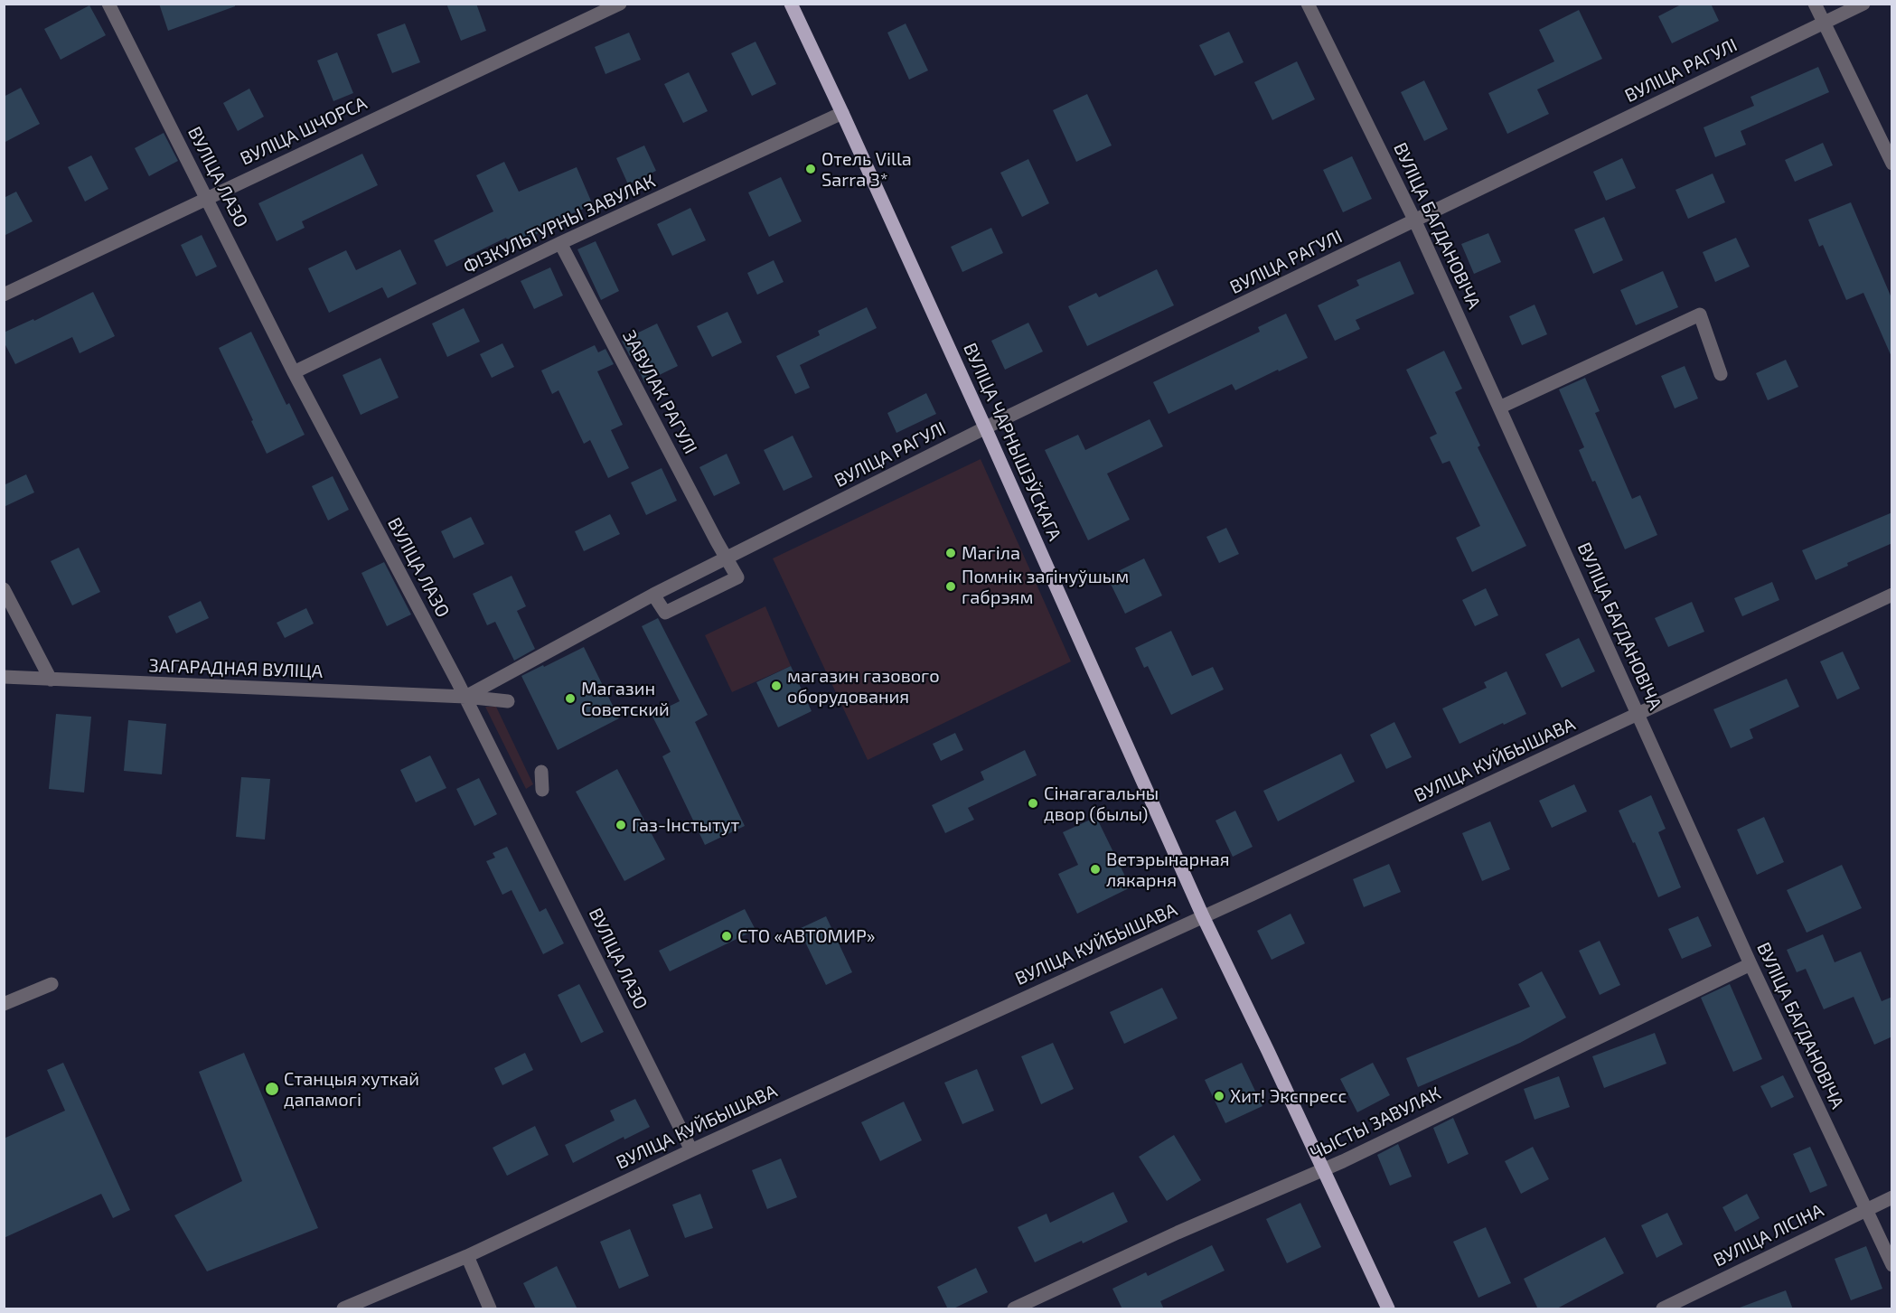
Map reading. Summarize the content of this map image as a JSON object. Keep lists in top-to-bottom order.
{
  "streets": {
    "main road": ["ВУЛІЦА ЧАРНЫШЭЎСКАГА"],
    "street": [
      "ВУЛІЦА РАГУЛІ",
      "ВУЛІЦА ШЧОРСА",
      "ВУЛІЦА ЛАЗО",
      "ФІЗКУЛЬТУРНЫ ЗАВУЛАК",
      "ВУЛІЦА БАГДАНОВІЧА",
      "ЗАВУЛАК РАГУЛІ",
      "ЗАГАРАДНАЯ ВУЛІЦА",
      "ВУЛІЦА КУЙБЫШАВА",
      "ЧЫСТЫ ЗАВУЛАК",
      "ВУЛІЦА ЛІСІНА"
    ]
  },
  "crossings": [
    ["ВУЛІЦА РАГУЛІ", "ВУЛІЦА ЛАЗО"],
    ["ВУЛІЦА РАГУЛІ", "ВУЛІЦА БАГДАНОВІЧА"],
    ["ВУЛІЦА РАГУЛІ", "ЗАВУЛАК РАГУЛІ"],
    ["ВУЛІЦА РАГУЛІ", "ВУЛІЦА ЧАРНЫШЭЎСКАГА"],
    ["ВУЛІЦА РАГУЛІ", "ЗАГАРАДНАЯ ВУЛІЦА"],
    ["ВУЛІЦА ШЧОРСА", "ВУЛІЦА ЛАЗО"],
    ["ВУЛІЦА ЛАЗО", "ФІЗКУЛЬТУРНЫ ЗАВУЛАК"],
    ["ВУЛІЦА ЛАЗО", "ЗАГАРАДНАЯ ВУЛІЦА"],
    ["ВУЛІЦА ЛАЗО", "ВУЛІЦА КУЙБЫШАВА"],
    ["ФІЗКУЛЬТУРНЫ ЗАВУЛАК", "ЗАВУЛАК РАГУЛІ"],
    ["ФІЗКУЛЬТУРНЫ ЗАВУЛАК", "ВУЛІЦА ЧАРНЫШЭЎСКАГА"],
    ["ВУЛІЦА БАГДАНОВІЧА", "ВУЛІЦА КУЙБЫШАВА"],
    ["ВУЛІЦА БАГДАНОВІЧА", "ЧЫСТЫ ЗАВУЛАК"],
    ["ВУЛІЦА БАГДАНОВІЧА", "ВУЛІЦА ЛІСІНА"],
    ["ВУЛІЦА ЧАРНЫШЭЎСКАГА", "ВУЛІЦА КУЙБЫШАВА"],
    ["ВУЛІЦА ЧАРНЫШЭЎСКАГА", "ЧЫСТЫ ЗАВУЛАК"]
  ],
  "places": [
    "Отель Villa Sarra 3*",
    "Магіла",
    "Помнік загінуўшым габрэям",
    "магазин газового оборудования",
    "Магазин Советский",
    "Сінагагальны двор (былы)",
    "Газ-Інстытут",
    "Ветэрынарная лякарня",
    "СТО «АВТОМИР»",
    "Станцыя хуткай дапамогі",
    "Хит! Экспресс"
  ]
}
